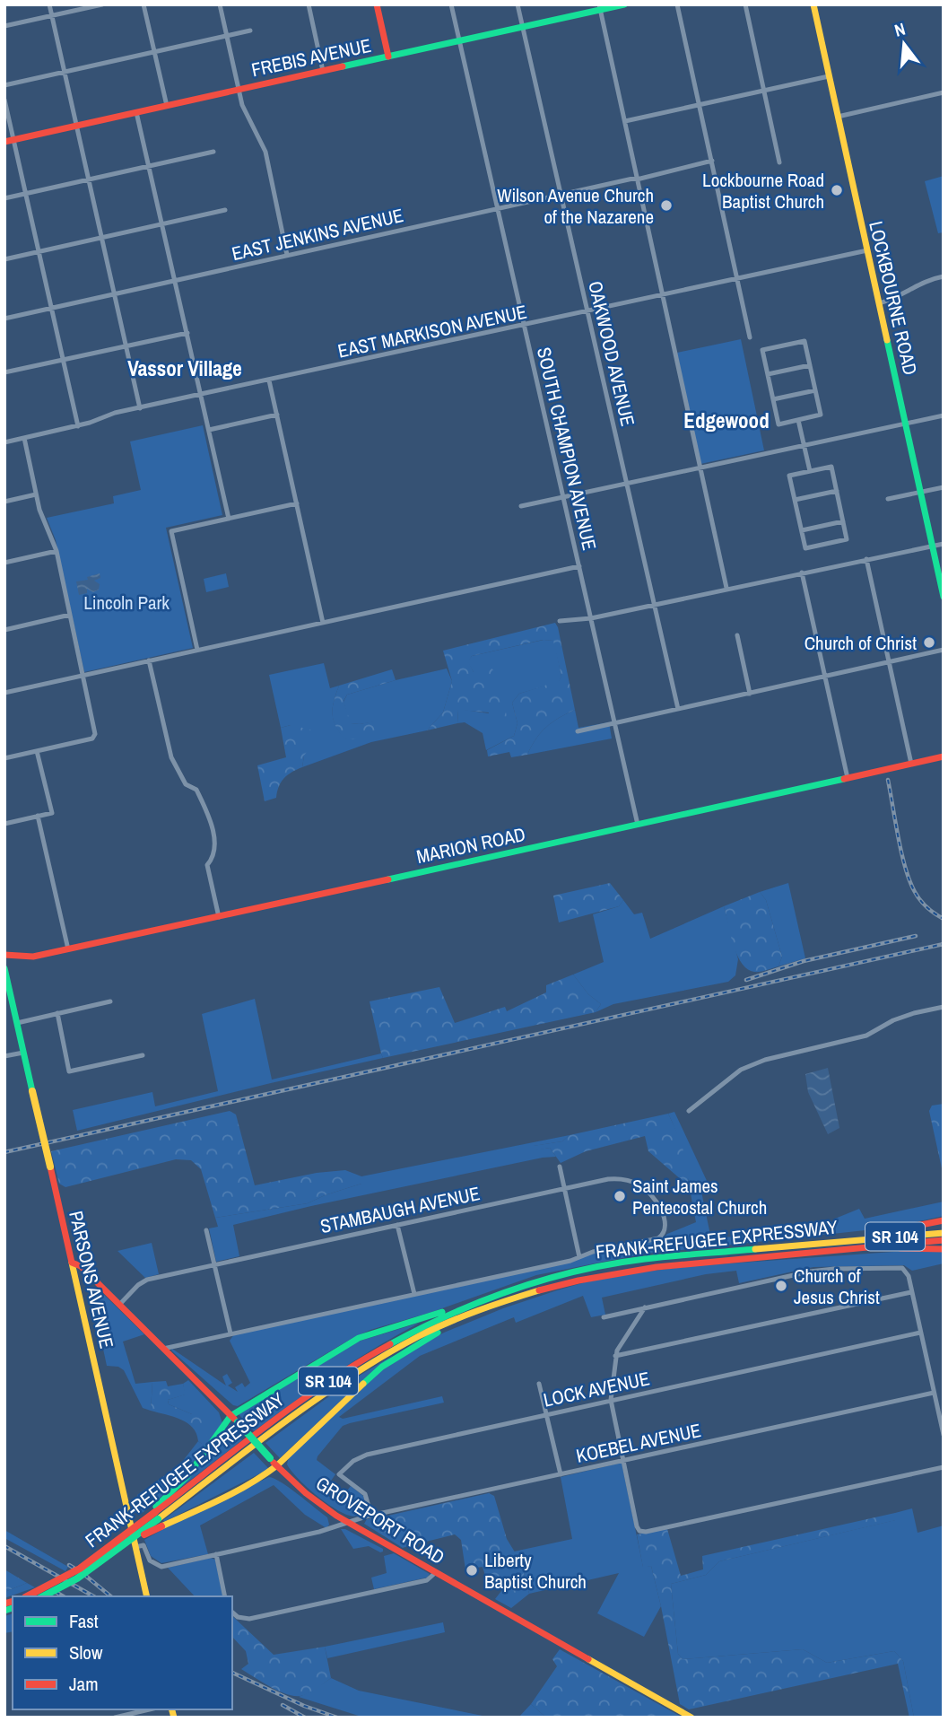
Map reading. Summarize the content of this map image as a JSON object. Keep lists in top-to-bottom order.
{
  "streets": {
    "main road": [
      "FREBIS AVENUE",
      "LOCKBOURNE ROAD",
      "MARION ROAD",
      "SR 104",
      "FRANK-REFUGEE EXPRESSWAY",
      "PARSONS AVENUE",
      "GROVEPORT ROAD"
    ],
    "street": [
      "EAST JENKINS AVENUE",
      "EAST MARKISON AVENUE",
      "OAKWOOD AVENUE",
      "SOUTH CHAMPION AVENUE",
      "STAMBAUGH AVENUE",
      "LOCK AVENUE",
      "KOEBEL AVENUE"
    ]
  },
  "crossings": [
    ["FREBIS AVENUE", "OAKWOOD AVENUE"],
    ["FREBIS AVENUE", "SOUTH CHAMPION AVENUE"],
    ["EAST JENKINS AVENUE", "OAKWOOD AVENUE"],
    ["EAST JENKINS AVENUE", "SOUTH CHAMPION AVENUE"],
    ["LOCKBOURNE ROAD", "EAST MARKISON AVENUE"],
    ["EAST MARKISON AVENUE", "OAKWOOD AVENUE"],
    ["EAST MARKISON AVENUE", "SOUTH CHAMPION AVENUE"],
    ["SOUTH CHAMPION AVENUE", "MARION ROAD"],
    ["STAMBAUGH AVENUE", "GROVEPORT ROAD"],
    ["PARSONS AVENUE", "KOEBEL AVENUE"],
    ["PARSONS AVENUE", "GROVEPORT ROAD"],
    ["LOCK AVENUE", "KOEBEL AVENUE"],
    ["KOEBEL AVENUE", "GROVEPORT ROAD"]
  ],
  "districts": ["Vassor Village", "Edgewood"],
  "parks": ["Lincoln Park"],
  "places": [
    "Lockbourne Road Baptist Church",
    "Wilson Avenue Church of the Nazarene",
    "Church of Christ",
    "Saint James Pentecostal Church",
    "Church of Jesus Christ",
    "Liberty Baptist Church"
  ],
  "legend": ["Fast", "Slow", "Jam"],
  "north": "top"
}
